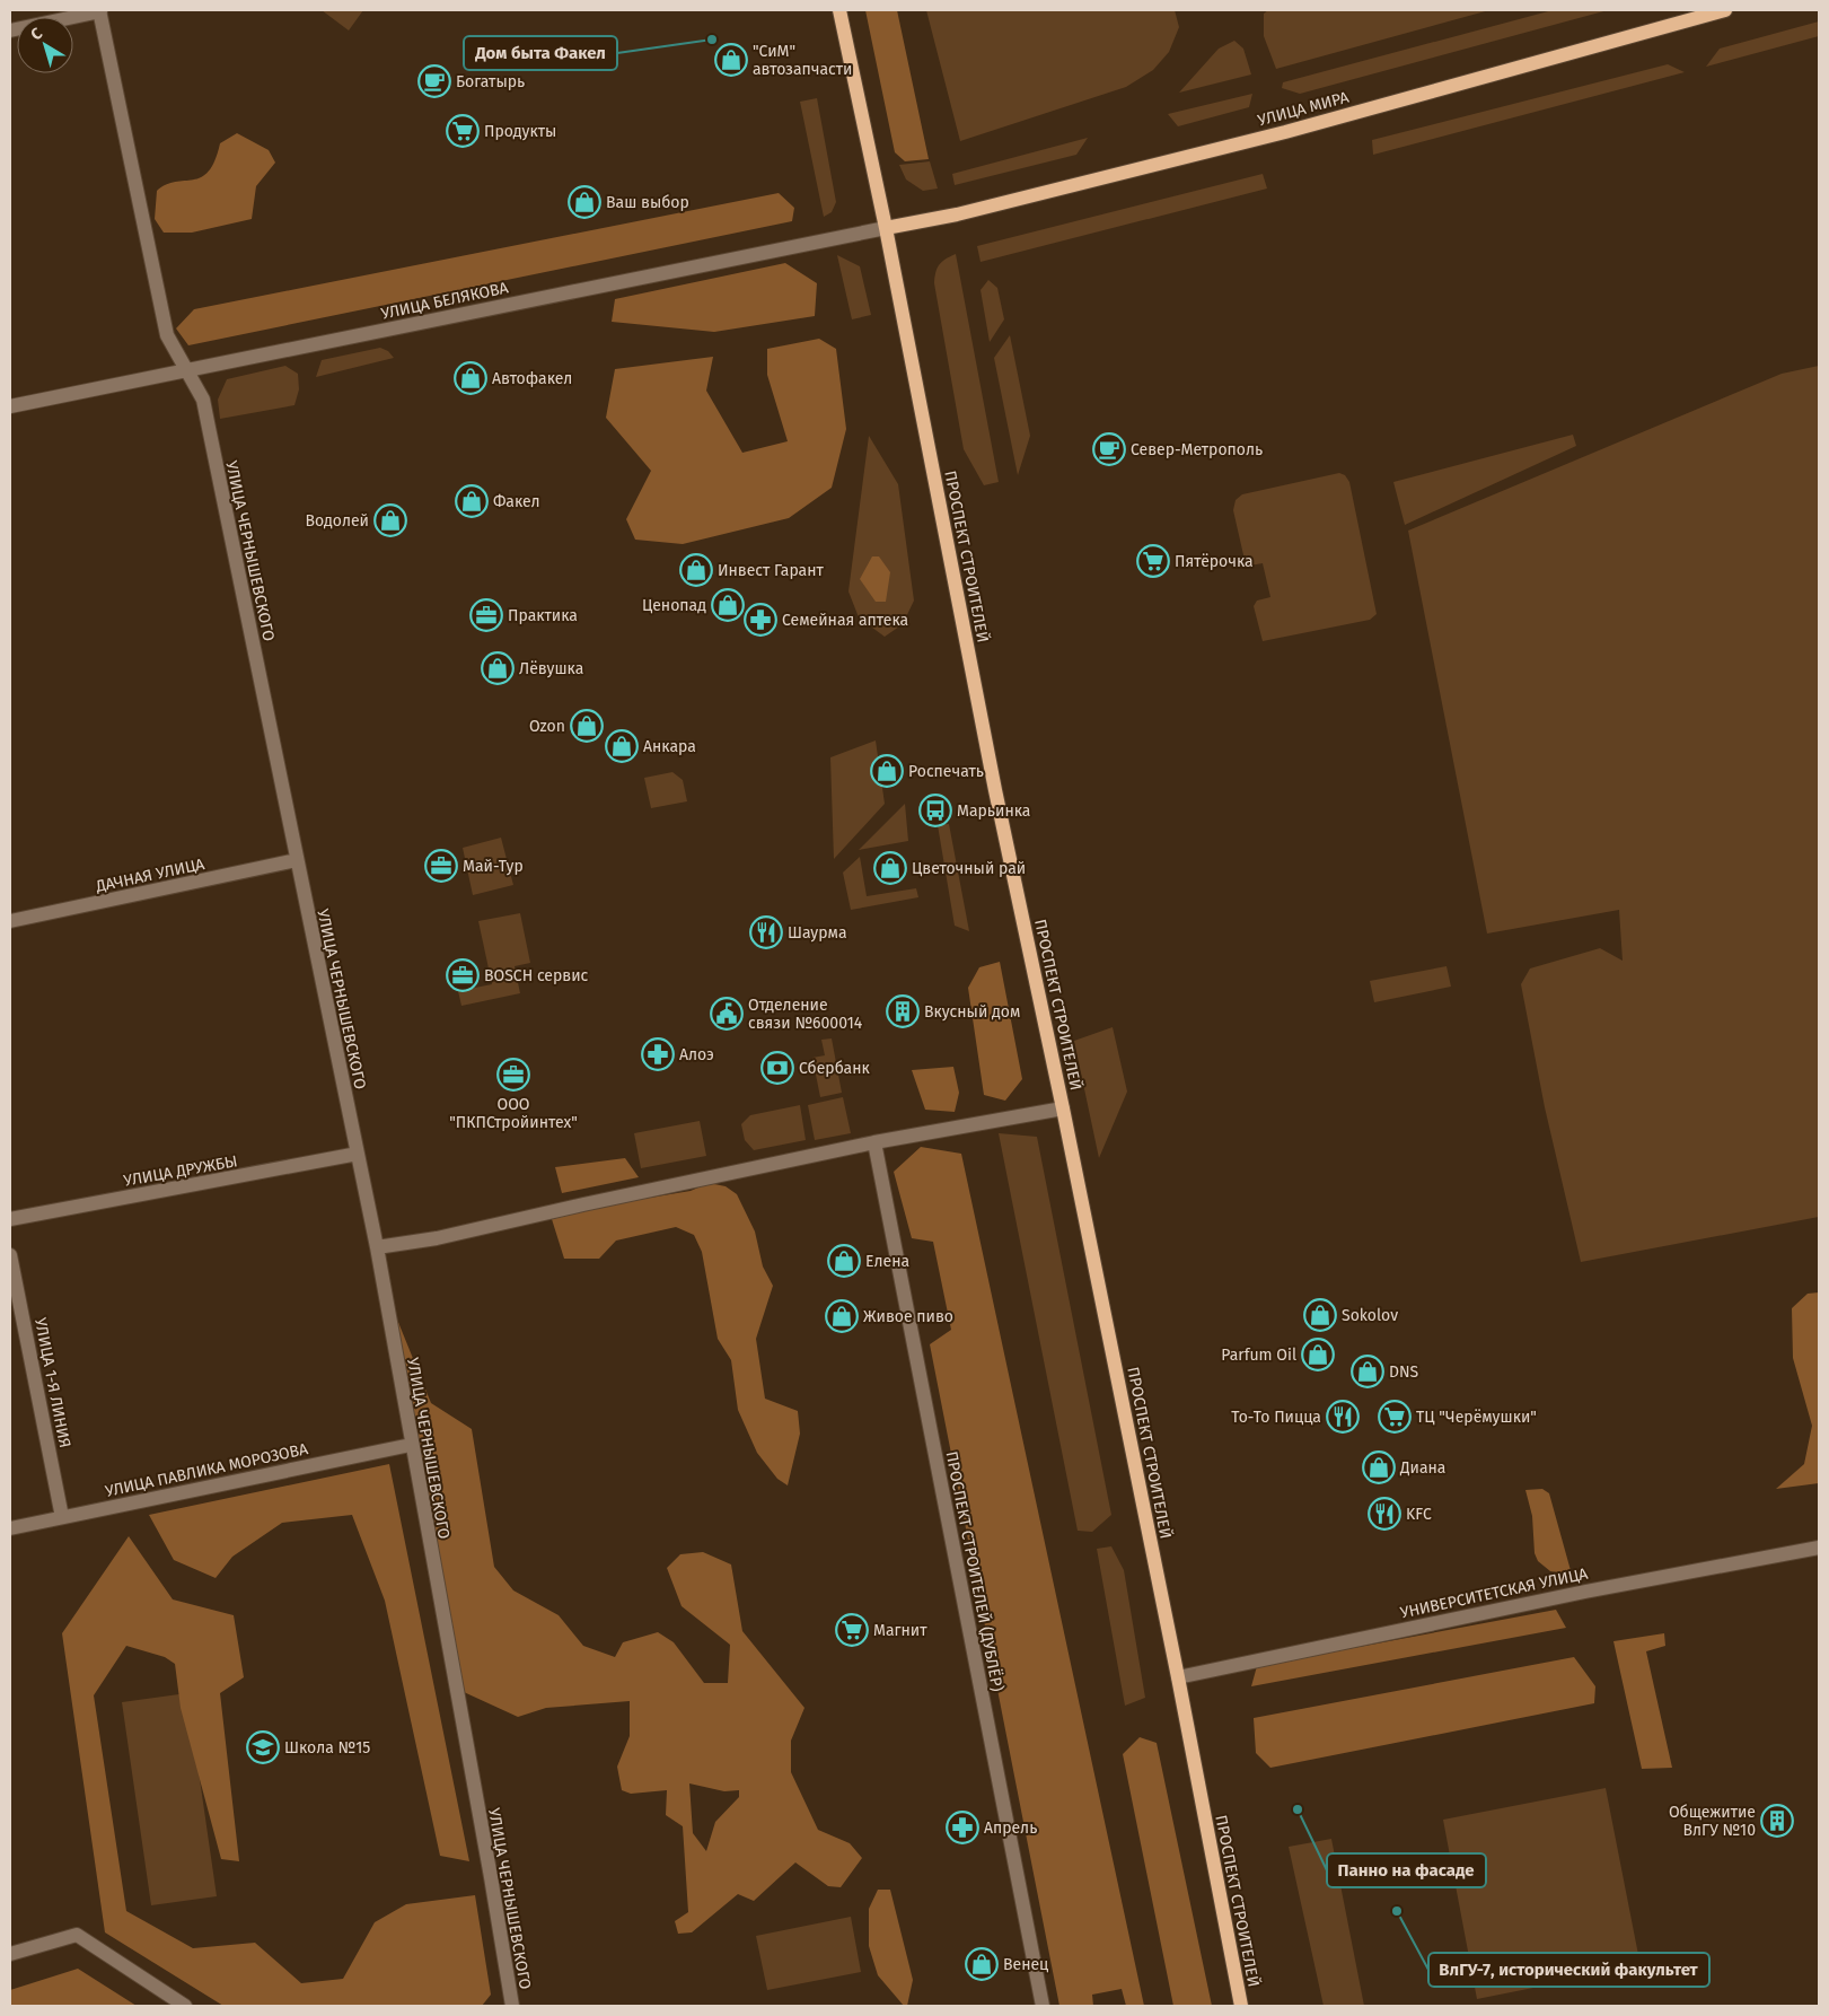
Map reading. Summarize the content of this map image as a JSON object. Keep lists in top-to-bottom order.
{
  "streets": {
    "main road": ["УЛИЦА МИРА", "ПРОСПЕКТ СТРОИТЕЛЕЙ"],
    "street": [
      "УЛИЦА БЕЛЯКОВА",
      "УЛИЦА ЧЕРНЫШЕВСКОГО",
      "ДАЧНАЯ УЛИЦА",
      "УЛИЦА ДРУЖБЫ",
      "УЛИЦА 1-Я ЛИНИЯ",
      "УЛИЦА ПАВЛИКА МОРОЗОВА",
      "ПРОСПЕКТ СТРОИТЕЛЕЙ (ДУБЛЁР)",
      "УНИВЕРСИТЕТСКАЯ УЛИЦА"
    ]
  },
  "crossings": [
    ["УЛИЦА МИРА", "УЛИЦА БЕЛЯКОВА"],
    ["УЛИЦА МИРА", "ПРОСПЕКТ СТРОИТЕЛЕЙ"],
    ["УЛИЦА БЕЛЯКОВА", "УЛИЦА ЧЕРНЫШЕВСКОГО"],
    ["УЛИЦА БЕЛЯКОВА", "ПРОСПЕКТ СТРОИТЕЛЕЙ"],
    ["УЛИЦА ЧЕРНЫШЕВСКОГО", "ДАЧНАЯ УЛИЦА"],
    ["УЛИЦА ЧЕРНЫШЕВСКОГО", "УЛИЦА ДРУЖБЫ"],
    ["УЛИЦА ЧЕРНЫШЕВСКОГО", "УЛИЦА ПАВЛИКА МОРОЗОВА"],
    ["ПРОСПЕКТ СТРОИТЕЛЕЙ", "УНИВЕРСИТЕТСКАЯ УЛИЦА"],
    ["УЛИЦА 1-Я ЛИНИЯ", "УЛИЦА ПАВЛИКА МОРОЗОВА"]
  ],
  "places": {
    "other": ["Дом быта Факел", "Панно на фасаде", "ВлГУ-7, исторический факультет"],
    "shop": [
      "\"СиМ\" автозапчасти",
      "Ваш выбор",
      "Автофакел",
      "Факел",
      "Водолей",
      "Инвест Гарант",
      "Ценопад",
      "Лёвушка",
      "Ozon",
      "Анкара",
      "Роспечать",
      "Цветочный рай",
      "Елена",
      "Sokolov",
      "Живое пиво",
      "Parfum Oil",
      "DNS",
      "Диана",
      "Венец"
    ],
    "cafe": ["Богатырь", "Север-Метрополь"],
    "supermarket": [
      "Продукты",
      "Пятёрочка",
      "ТЦ \"Черёмушки\"",
      "Магнит"
    ],
    "office": [
      "Практика",
      "Май-Тур",
      "BOSCH сервис",
      "ООО \"ПКПСтройинтех\""
    ],
    "pharmacy": ["Семейная аптека", "Алоэ", "Апрель"],
    "bus stop": ["Марьинка"],
    "restaurant": ["Шаурма", "То-То Пицца", "KFC"],
    "building": ["Вкусный дом", "Общежитие ВлГУ №10"],
    "public building": ["Отделение связи №600014"],
    "bank": ["Сбербанк"],
    "school or university": ["Школа №15"]
  },
  "north": "top left"
}
